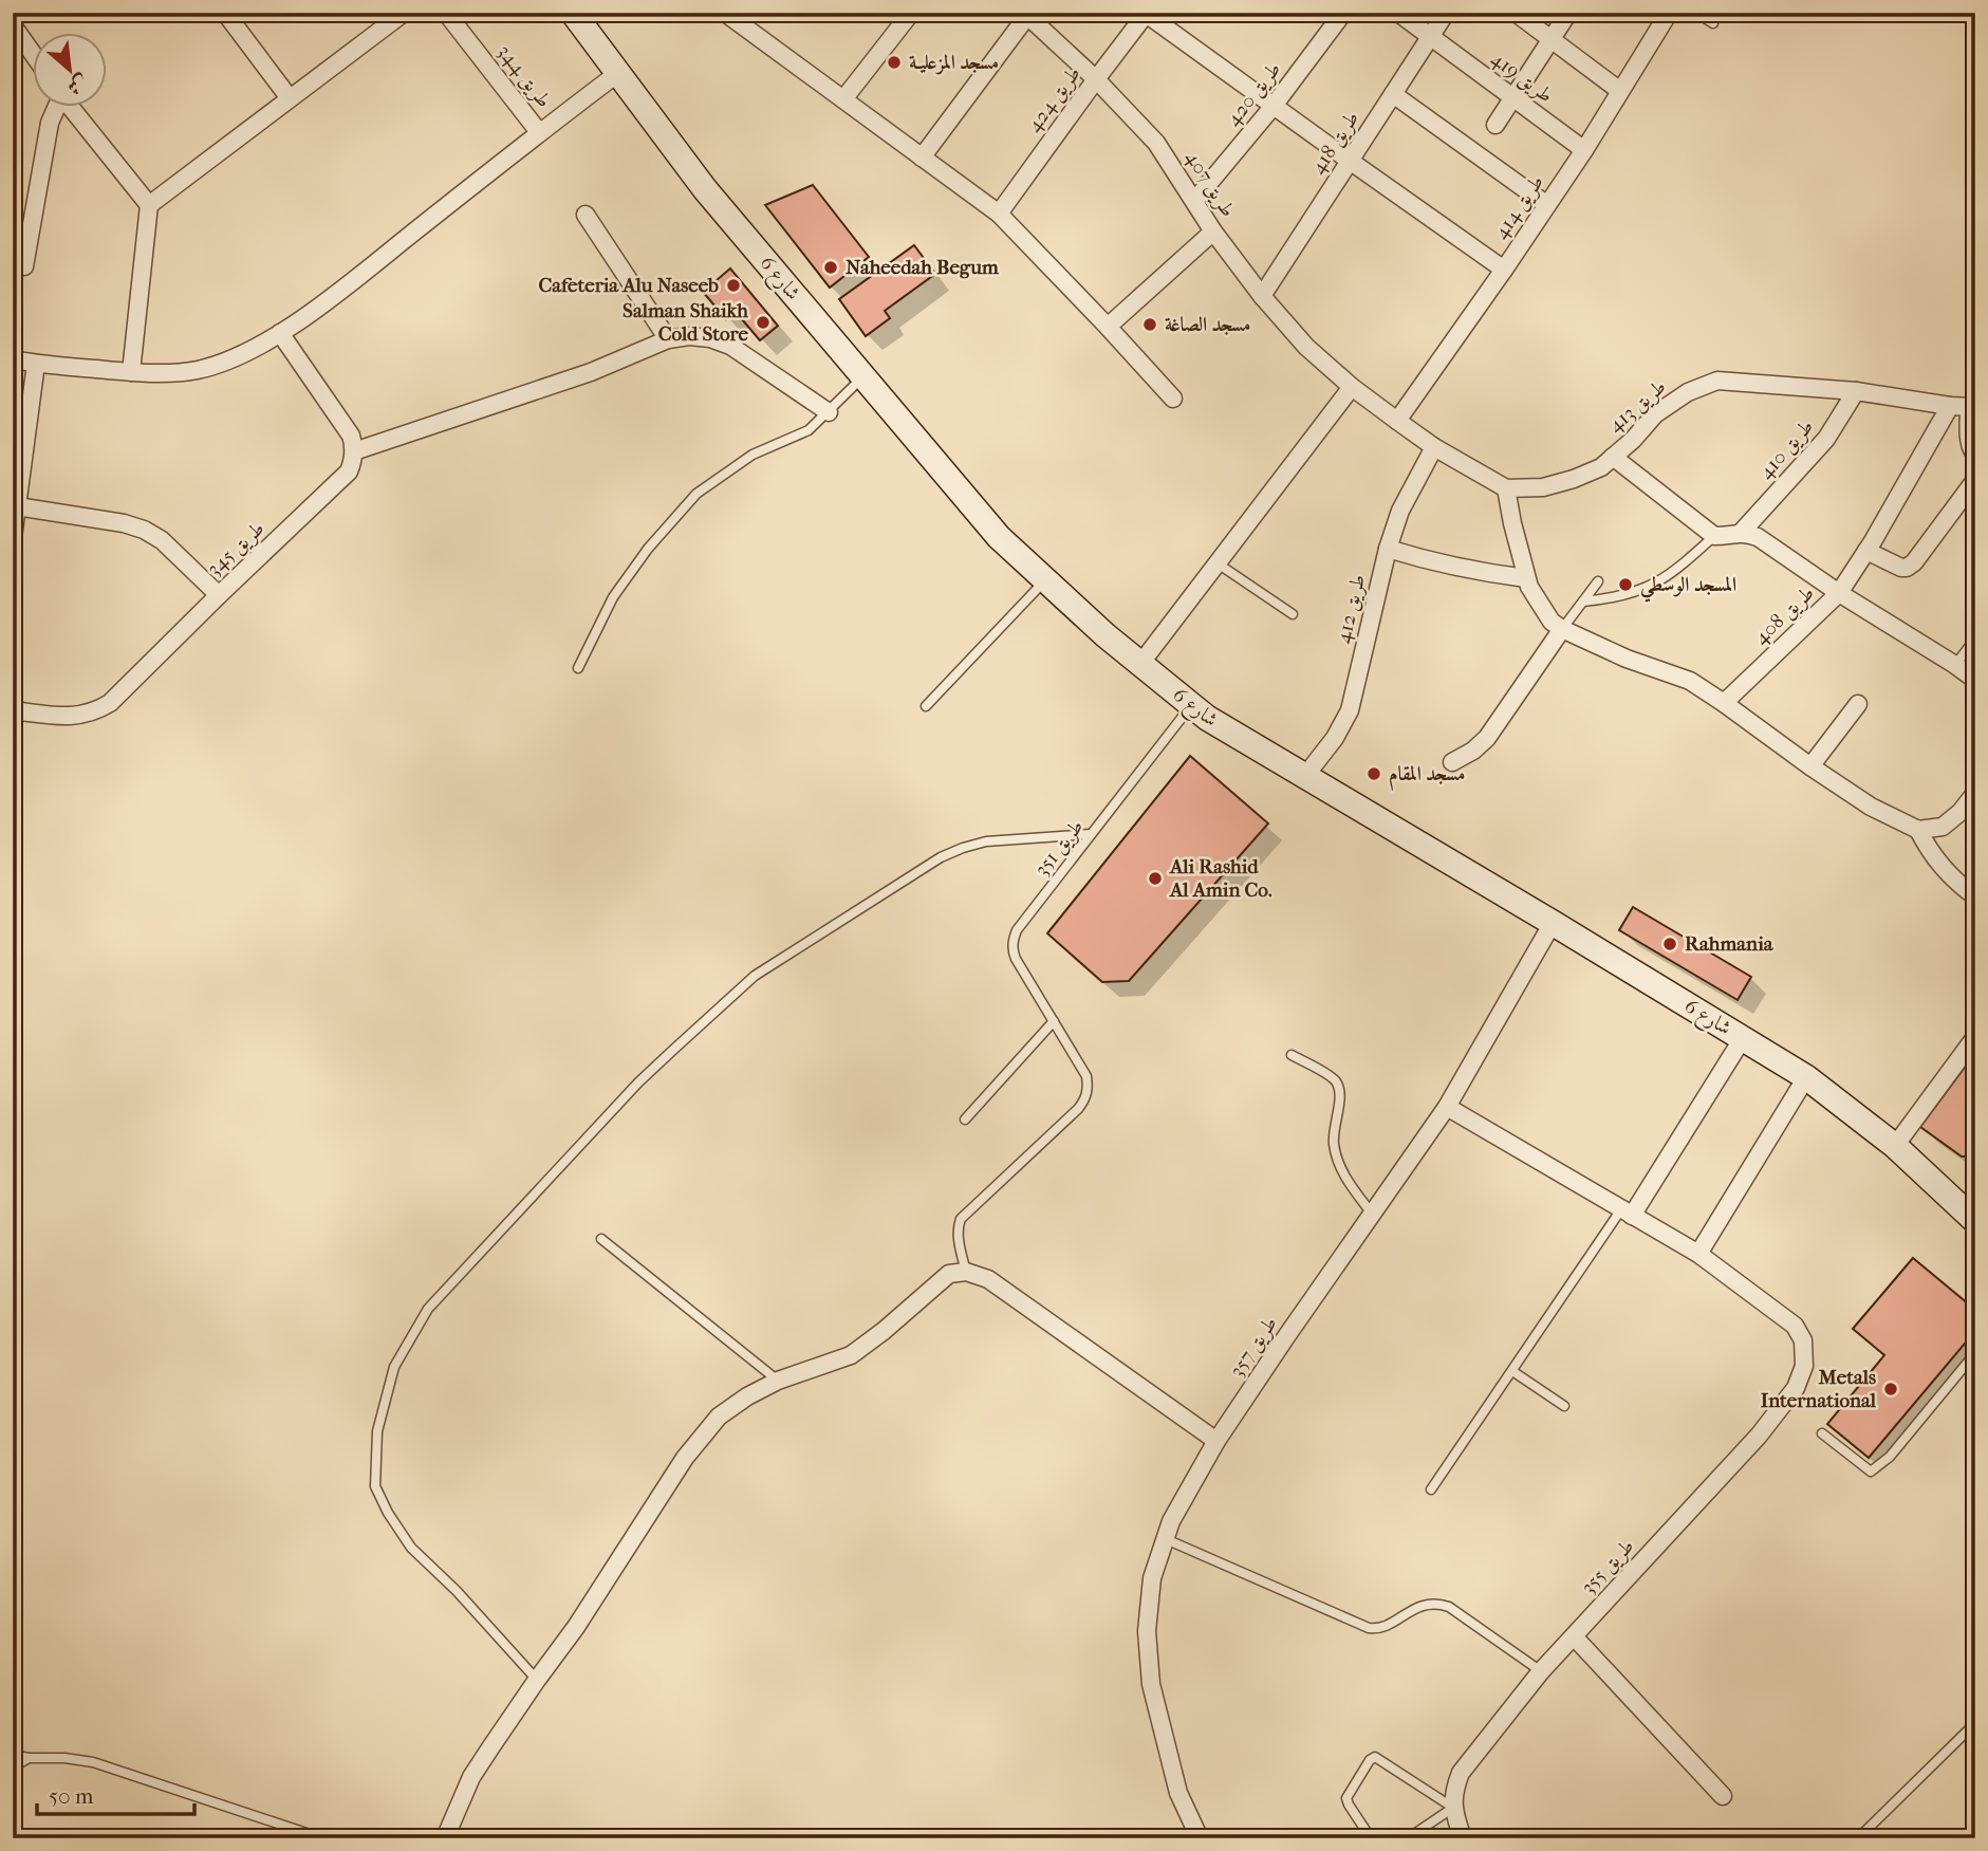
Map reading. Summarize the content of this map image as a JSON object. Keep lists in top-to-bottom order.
{
  "streets": {
    "street": [
      "طريق 344",
      "طريق 419",
      "طريق 420",
      "طريق 424",
      "طريق 418",
      "طريق 407",
      "طريق 414",
      "شارع 6",
      "طريق 413",
      "طريق 410",
      "طريق 345",
      "طريق 412",
      "طريق 408",
      "طريق 357",
      "طريق 355"
    ],
    "lane": ["طريق 351"]
  },
  "crossings": [
    ["طريق 419", "طريق 418"],
    ["طريق 419", "طريق 414"],
    ["طريق 420", "طريق 407"],
    ["طريق 424", "طريق 407"],
    ["طريق 418", "طريق 407"],
    ["طريق 407", "طريق 414"],
    ["شارع 6", "طريق 412"],
    ["شارع 6", "طريق 351"],
    ["شارع 6", "طريق 357"],
    ["طريق 413", "طريق 410"],
    ["طريق 413", "طريق 408"]
  ],
  "places": [
    "مسجد المزعليـة",
    "Naheedah Begum",
    "Cafeteria Alu Naseeb",
    "Salman Shaikh Cold Store",
    "مسجد الصاغة",
    "المسجد الوسطي",
    "مسجد المقام",
    "Ali Rashid Al Amin Co.",
    "Rahmania",
    "Metals International"
  ],
  "scale_bar": "50 m",
  "north": "bottom right"
}
